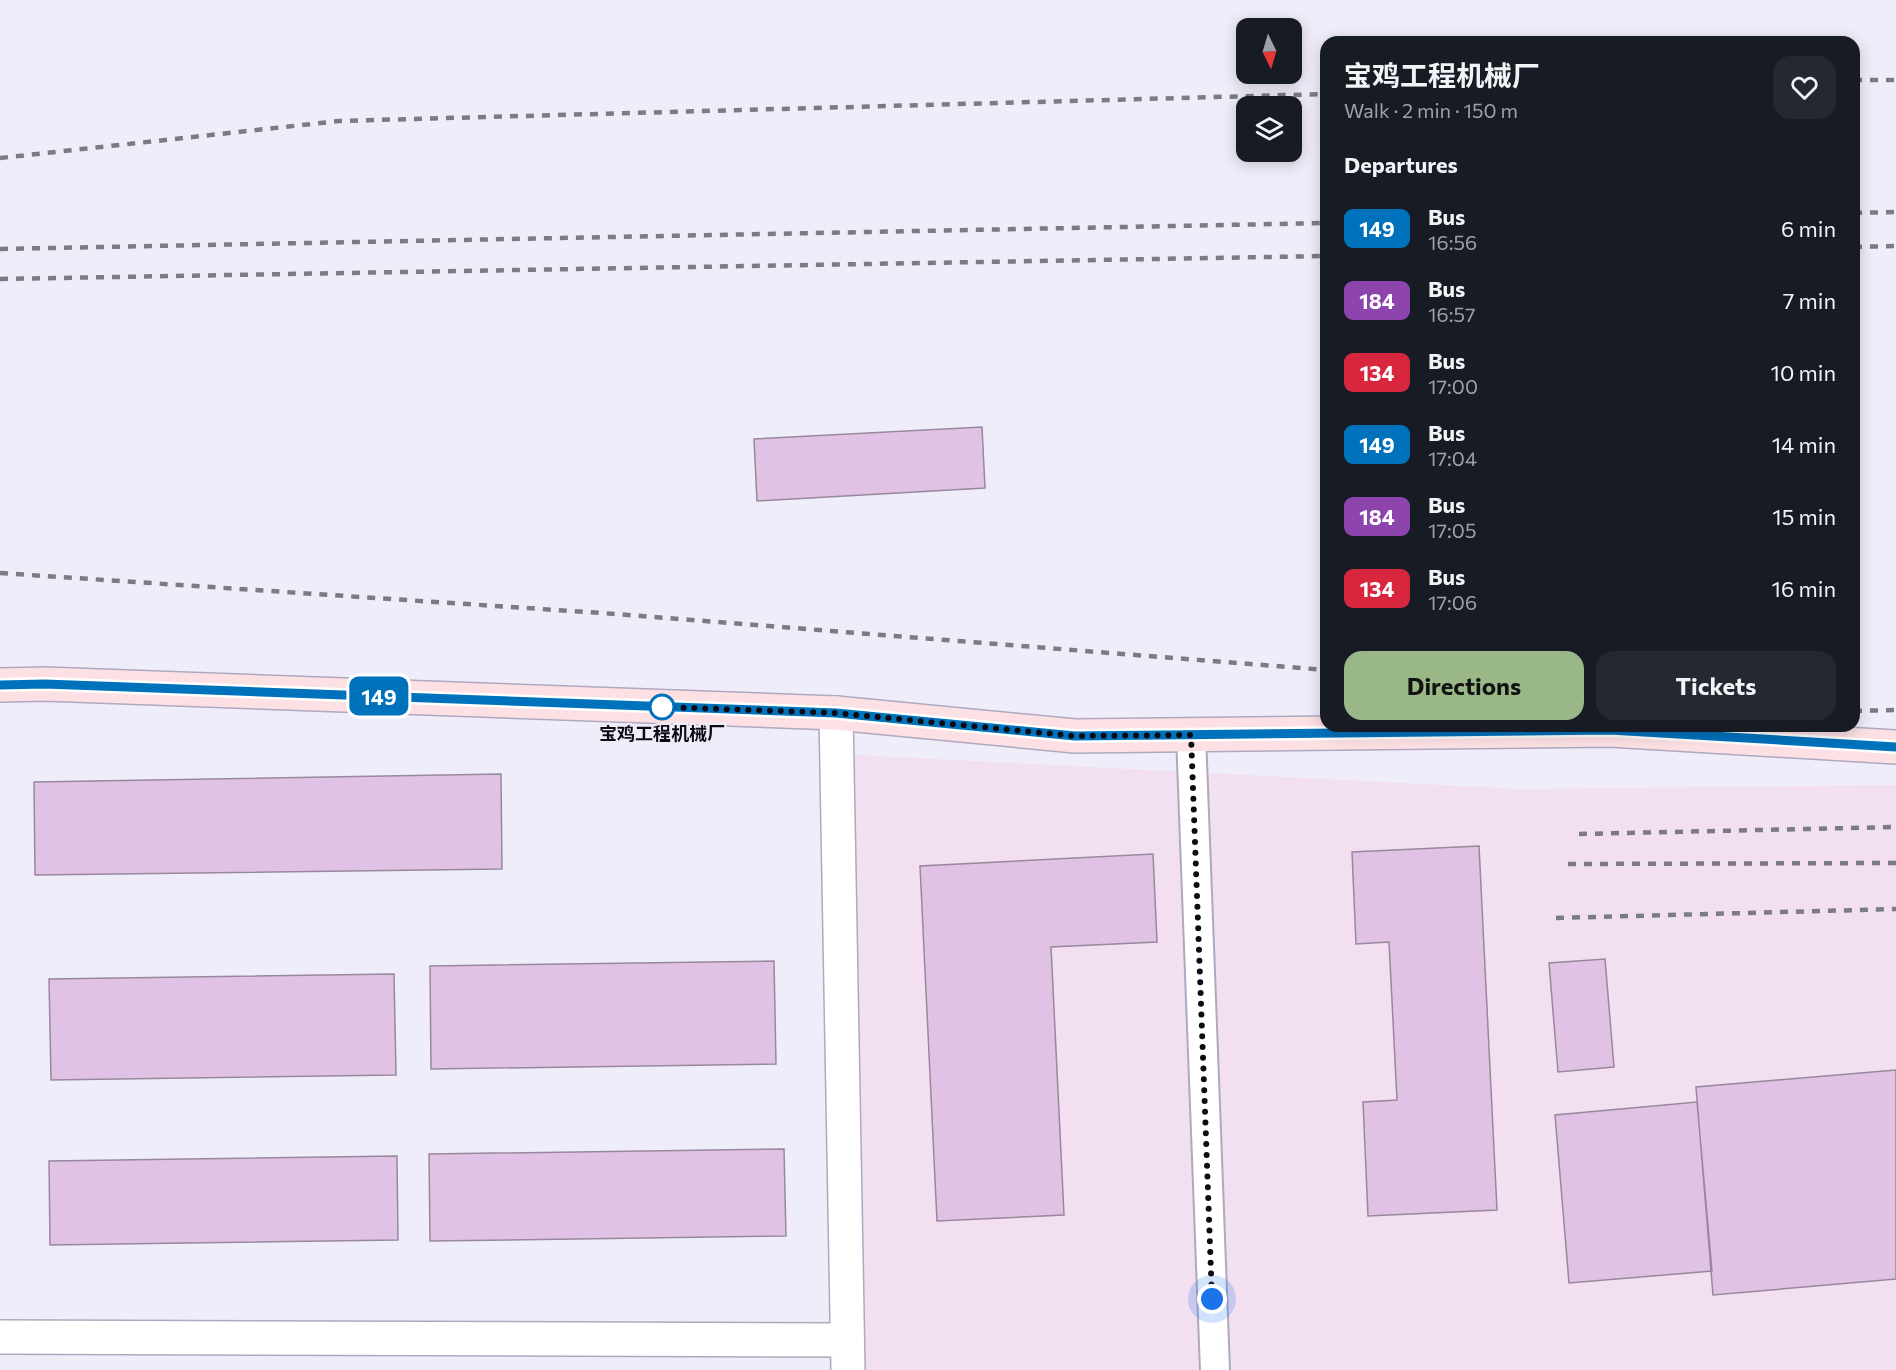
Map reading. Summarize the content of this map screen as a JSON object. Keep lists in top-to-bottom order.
{
  "places": ["宝鸡工程机械厂"],
  "lines": ["bus line 149"],
  "north": "bottom",
  "page": {
    "on_map": "149",
    "heading": [
      ["宝鸡工程机械厂", "Walk · 2 min · 150 m"],
      "Departures"
    ],
    "list": [
      {
        "mark": "149",
        "name": "Bus",
        "note": "16:56",
        "value": "6 min"
      },
      {
        "mark": "184",
        "name": "Bus",
        "note": "16:57",
        "value": "7 min"
      },
      {
        "mark": "134",
        "name": "Bus",
        "note": "17:00",
        "value": "10 min"
      },
      {
        "mark": "149",
        "name": "Bus",
        "note": "17:04",
        "value": "14 min"
      },
      {
        "mark": "184",
        "name": "Bus",
        "note": "17:05",
        "value": "15 min"
      },
      {
        "mark": "134",
        "name": "Bus",
        "note": "17:06",
        "value": "16 min"
      }
    ],
    "buttons": ["Directions", "Tickets"]
  }
}
